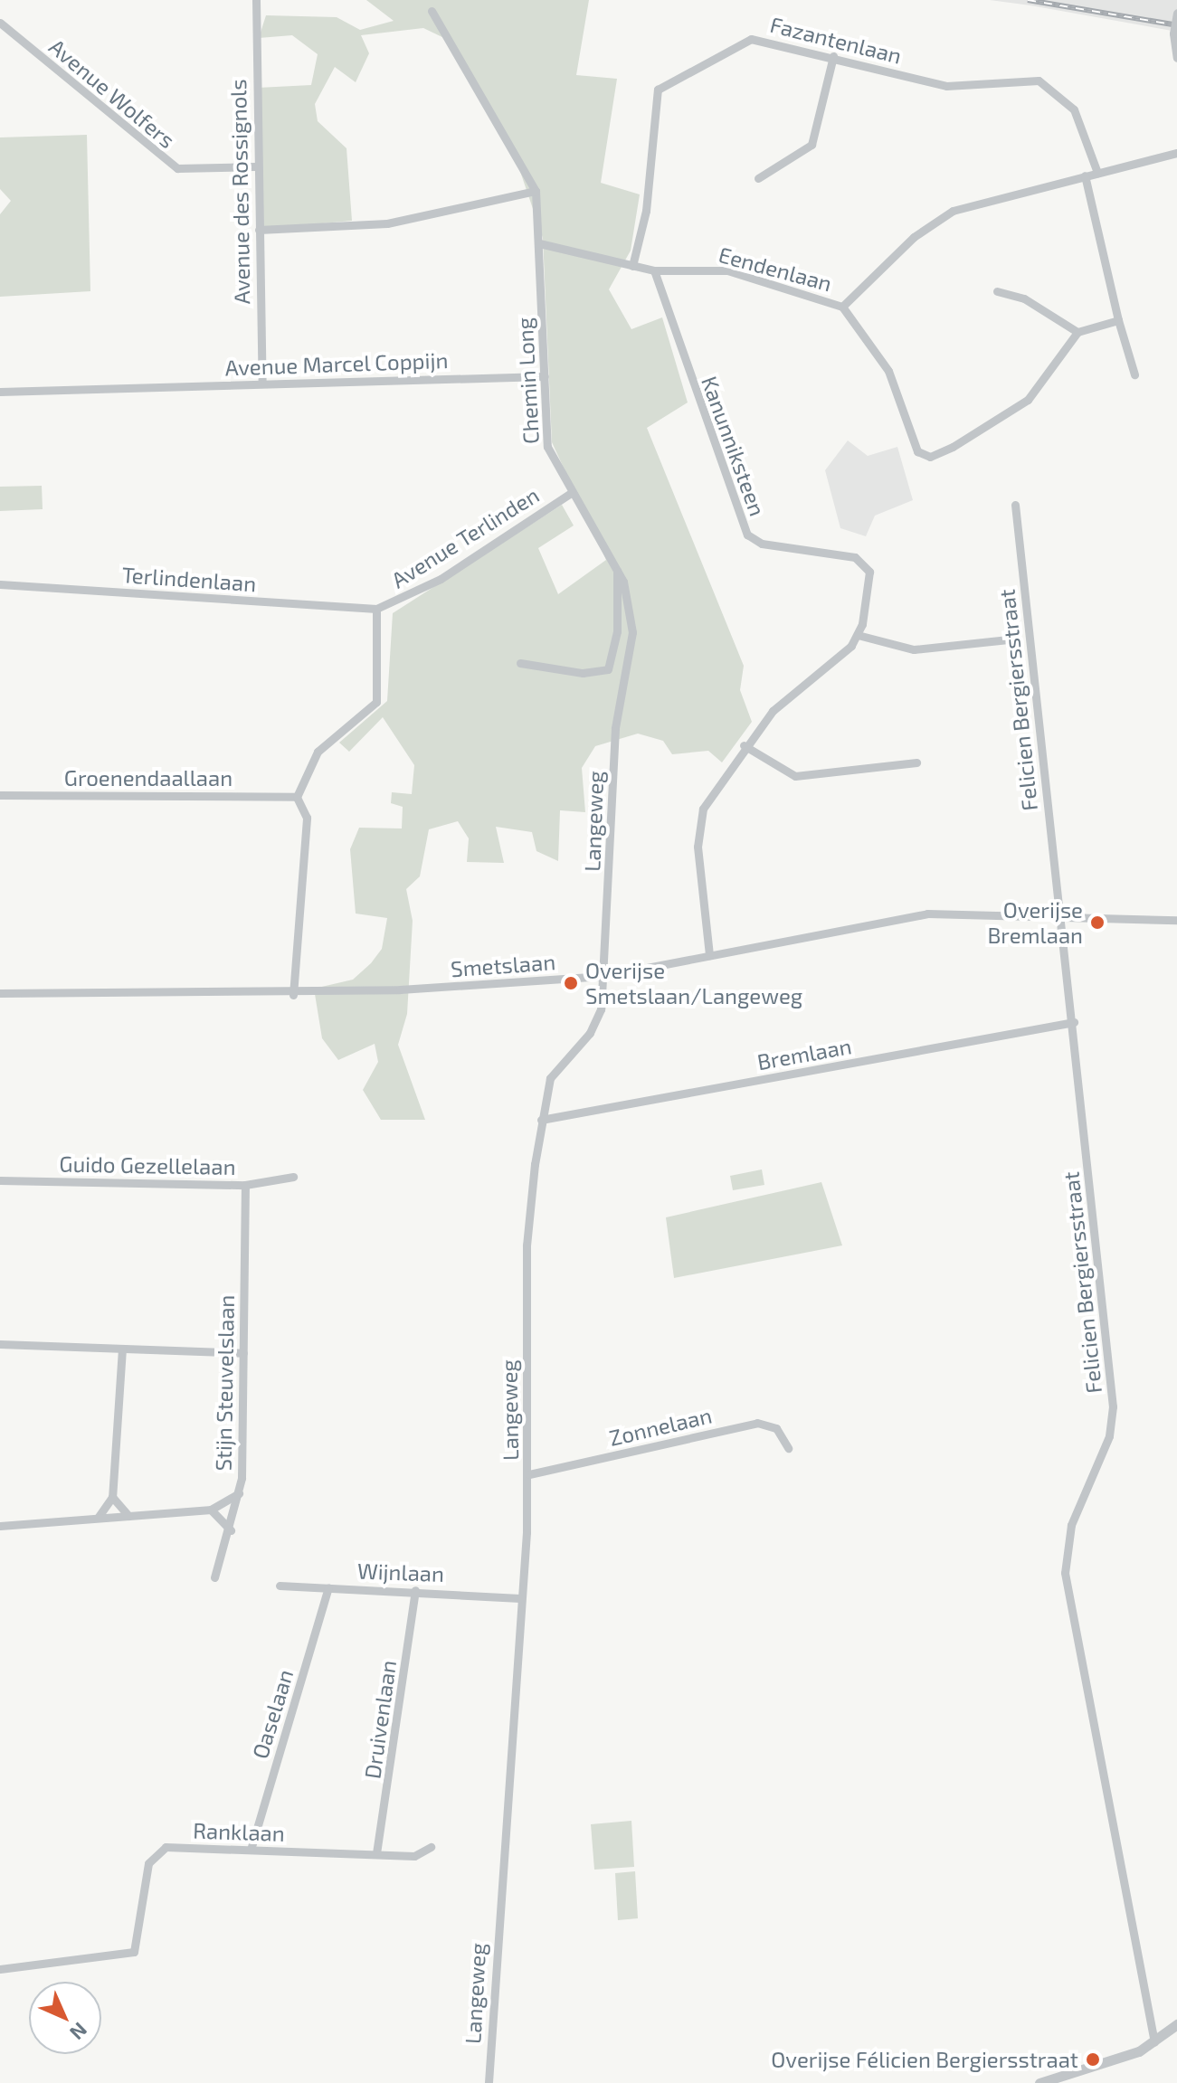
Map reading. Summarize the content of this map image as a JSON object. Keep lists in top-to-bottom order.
{
  "streets": {
    "street": [
      "Fazantenlaan",
      "Avenue Wolfers",
      "Avenue des Rossignols",
      "Eendenlaan",
      "Avenue Marcel Coppijn",
      "Chemin Long",
      "Kanunniksteen",
      "Avenue Terlinden",
      "Terlindenlaan",
      "Felicien Bergiersstraat",
      "Groenendaallaan",
      "Langeweg",
      "Smetslaan",
      "Bremlaan",
      "Guido Gezellelaan",
      "Stijn Steuvelslaan",
      "Zonnelaan",
      "Wijnlaan",
      "Oaselaan",
      "Druivenlaan",
      "Ranklaan"
    ]
  },
  "crossings": [
    ["Fazantenlaan", "Eendenlaan"],
    ["Avenue Wolfers", "Avenue des Rossignols"],
    ["Avenue des Rossignols", "Avenue Marcel Coppijn"],
    ["Eendenlaan", "Chemin Long"],
    ["Eendenlaan", "Kanunniksteen"],
    ["Avenue Marcel Coppijn", "Chemin Long"],
    ["Chemin Long", "Avenue Terlinden"],
    ["Chemin Long", "Langeweg"],
    ["Avenue Terlinden", "Terlindenlaan"],
    ["Felicien Bergiersstraat", "Smetslaan"],
    ["Felicien Bergiersstraat", "Bremlaan"],
    ["Langeweg", "Smetslaan"],
    ["Langeweg", "Bremlaan"],
    ["Langeweg", "Zonnelaan"],
    ["Langeweg", "Wijnlaan"],
    ["Guido Gezellelaan", "Stijn Steuvelslaan"],
    ["Wijnlaan", "Oaselaan"],
    ["Wijnlaan", "Druivenlaan"],
    ["Oaselaan", "Ranklaan"],
    ["Druivenlaan", "Ranklaan"]
  ],
  "places": ["Overijse Bremlaan", "Overijse Smetslaan/Langeweg", "Overijse Félicien Bergiersstraat"],
  "north": "bottom right"
}
